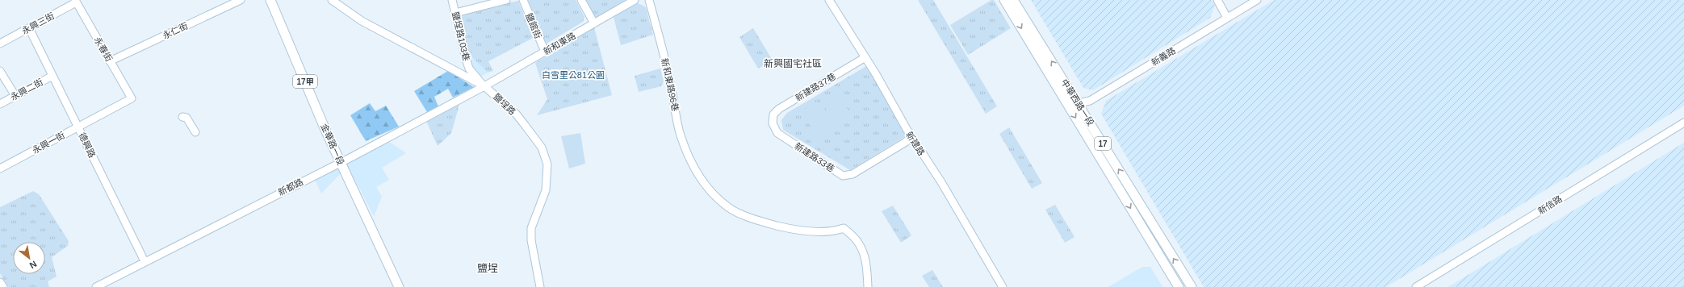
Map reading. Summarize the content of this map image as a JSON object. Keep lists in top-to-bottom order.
{
  "streets": {
    "main road": [
      "17甲",
      "中華西路一段",
      "17",
      "金華路一段"
    ],
    "street": [
      "永興三街",
      "鹽館街",
      "永仁街",
      "鹽埕路103巷",
      "新和東路",
      "永春街",
      "新義路",
      "新和東路96巷",
      "新建路37巷",
      "永興二街",
      "鹽埕路",
      "永興一街",
      "新建路",
      "德興路",
      "新建路33巷",
      "新都路",
      "新信路"
    ]
  },
  "crossings": [
    ["永興三街", "永春街"],
    ["永興三街", "德興路"],
    ["鹽館街", "新和東路"],
    ["永仁街", "永春街"],
    ["鹽埕路103巷", "新和東路"],
    ["鹽埕路103巷", "鹽埕路"],
    ["鹽埕路103巷", "新都路"],
    ["新和東路", "鹽埕路"],
    ["新和東路", "新都路"],
    ["永春街", "永興一街"],
    ["新義路", "中華西路一段"],
    ["新建路37巷", "新建路"],
    ["新建路37巷", "新建路33巷"],
    ["永興二街", "德興路"],
    ["鹽埕路", "新都路"],
    ["永興一街", "德興路"],
    ["新建路", "新建路33巷"],
    ["金華路一段", "新都路"],
    ["德興路", "新都路"]
  ],
  "districts": ["新興國宅社區", "鹽埕"],
  "parks": ["白雪里公81公園"],
  "north": "bottom right"
}
